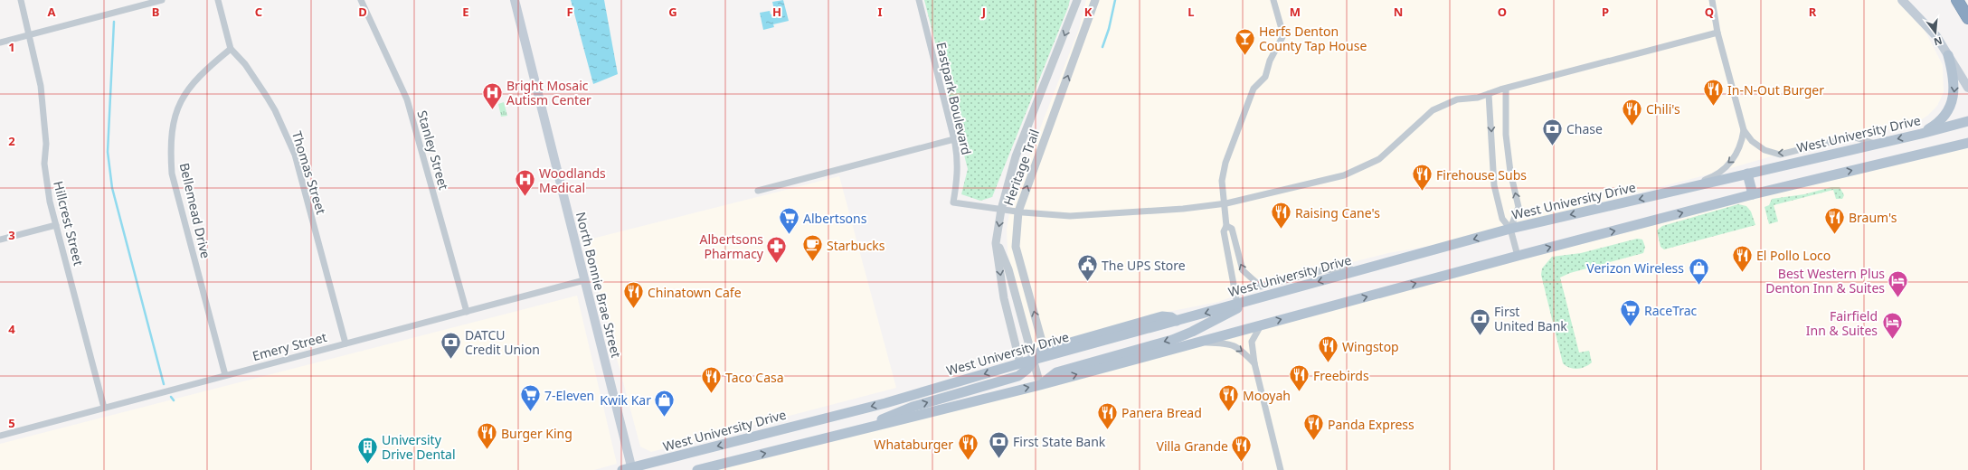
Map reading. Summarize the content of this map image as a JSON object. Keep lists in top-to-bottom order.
{
  "streets": {
    "main road": ["West University Drive", "North Bonnie Brae Street"],
    "street": [
      "Eastpark Boulevard",
      "Stanley Street",
      "Heritage Trail",
      "Thomas Street",
      "Bellemead Drive",
      "Hillcrest Street",
      "Emery Street"
    ]
  },
  "crossings": [
    ["Eastpark Boulevard", "Heritage Trail"],
    ["West University Drive", "Heritage Trail"],
    ["West University Drive", "North Bonnie Brae Street"],
    ["Stanley Street", "Emery Street"],
    ["Thomas Street", "Bellemead Drive"],
    ["Thomas Street", "Emery Street"],
    ["Bellemead Drive", "Emery Street"],
    ["Hillcrest Street", "Emery Street"],
    ["North Bonnie Brae Street", "Emery Street"]
  ],
  "places": {
    "bar": ["Herfs Denton County Tap House"],
    "restaurant": [
      "In-N-Out Burger",
      "Chili's",
      "Firehouse Subs",
      "Raising Cane's",
      "Braum's",
      "El Pollo Loco",
      "Chinatown Cafe",
      "Wingstop",
      "Freebirds",
      "Taco Casa",
      "Mooyah",
      "Panera Bread",
      "Panda Express",
      "Burger King",
      "Whataburger",
      "Villa Grande"
    ],
    "hospital": ["Bright Mosaic Autism Center", "Woodlands Medical"],
    "bank": [
      "Chase",
      "First United Bank",
      "DATCU Credit Union",
      "First State Bank"
    ],
    "supermarket": ["Albertsons", "RaceTrac", "7-Eleven"],
    "cafe": ["Starbucks"],
    "pharmacy": ["Albertsons Pharmacy"],
    "public building": ["The UPS Store"],
    "shop": ["Verizon Wireless", "Kwik Kar"],
    "hotel": ["Best Western Plus Denton Inn & Suites", "Fairfield Inn & Suites"],
    "building": ["University Drive Dental"]
  },
  "north": "bottom",
  "grid": {
    "columns": [
      "A",
      "B",
      "C",
      "D",
      "E",
      "F",
      "G",
      "H",
      "I",
      "J",
      "K",
      "L",
      "M",
      "N",
      "O",
      "P",
      "Q",
      "R"
    ],
    "rows": [
      "1",
      "2",
      "3",
      "4",
      "5"
    ]
  }
}
